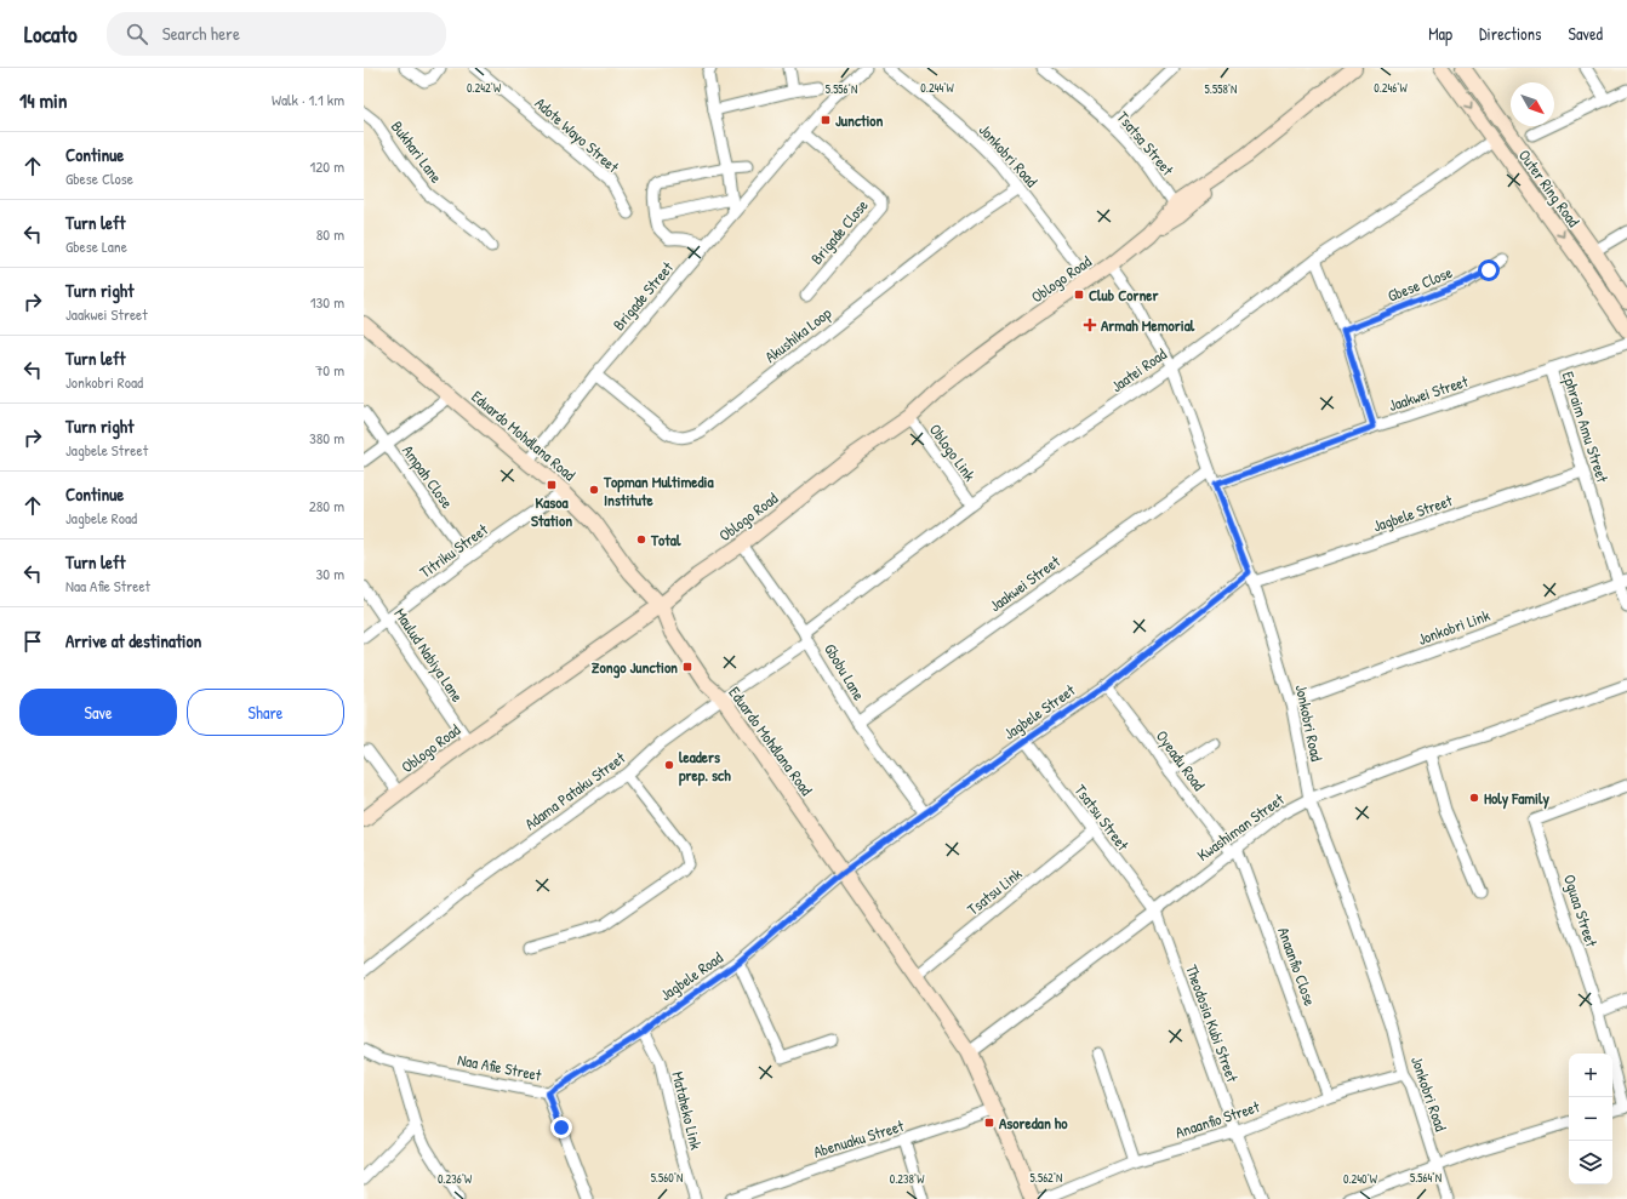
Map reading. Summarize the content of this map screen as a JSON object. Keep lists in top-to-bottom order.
{
  "streets": {
    "main road": ["Outer Ring Road", "Oblogo Road", "Eduardo Mohdlana Road"],
    "street": [
      "Adote Wayo Street",
      "Tsatsa Street",
      "Bukhari Lane",
      "Jonkobri Road",
      "Brigade Close",
      "Gbese Close",
      "Brigade Street",
      "Akushika Loop",
      "Jaatei Road",
      "Jaakwei Street",
      "Ephraim Amu Street",
      "Oblogo Link",
      "Ampah Close",
      "Jagbele Street",
      "Titriku Street",
      "Jonkobri Link",
      "Maulud Nabiya Lane",
      "Gbobu Lane",
      "Oyeadu Road",
      "Adama Pataku Street",
      "Tsatsu Street",
      "Kwashiman Street",
      "Tsatsu Link",
      "Oguaa Street",
      "Anaanfio Close",
      "Jagbele Road",
      "Theodosia Kubi Street",
      "Naa Afie Street",
      "Mataheko Link",
      "Anaanfio Street",
      "Abenuaku Street"
    ]
  },
  "crossings": [
    ["Tsatsa Street", "Oblogo Road"],
    ["Jonkobri Road", "Oblogo Road"],
    ["Jonkobri Road", "Akushika Loop"],
    ["Jonkobri Road", "Jaatei Road"],
    ["Jonkobri Road", "Jaakwei Street"],
    ["Jonkobri Road", "Jagbele Street"],
    ["Jonkobri Road", "Jonkobri Link"],
    ["Jonkobri Road", "Kwashiman Street"],
    ["Jonkobri Road", "Anaanfio Street"],
    ["Outer Ring Road", "Jaatei Road"],
    ["Brigade Close", "Brigade Street"],
    ["Oblogo Road", "Eduardo Mohdlana Road"],
    ["Oblogo Road", "Oblogo Link"],
    ["Oblogo Road", "Maulud Nabiya Lane"],
    ["Oblogo Road", "Gbobu Lane"],
    ["Brigade Street", "Akushika Loop"],
    ["Brigade Street", "Eduardo Mohdlana Road"],
    ["Jaatei Road", "Oblogo Link"],
    ["Jaatei Road", "Gbobu Lane"],
    ["Jaatei Road", "Adama Pataku Street"],
    ["Jaakwei Street", "Ephraim Amu Street"],
    ["Jaakwei Street", "Gbobu Lane"],
    ["Ephraim Amu Street", "Jagbele Street"],
    ["Ephraim Amu Street", "Jonkobri Link"],
    ["Eduardo Mohdlana Road", "Jagbele Street"],
    ["Eduardo Mohdlana Road", "Titriku Street"],
    ["Eduardo Mohdlana Road", "Adama Pataku Street"],
    ["Eduardo Mohdlana Road", "Kwashiman Street"],
    ["Eduardo Mohdlana Road", "Tsatsu Link"],
    ["Eduardo Mohdlana Road", "Jagbele Road"],
    ["Eduardo Mohdlana Road", "Abenuaku Street"],
    ["Ampah Close", "Titriku Street"],
    ["Jagbele Street", "Gbobu Lane"],
    ["Jagbele Street", "Oyeadu Road"],
    ["Jagbele Street", "Tsatsu Street"],
    ["Jagbele Street", "Jagbele Road"],
    ["Titriku Street", "Maulud Nabiya Lane"],
    ["Gbobu Lane", "Adama Pataku Street"],
    ["Oyeadu Road", "Kwashiman Street"],
    ["Oyeadu Road", "Anaanfio Close"],
    ["Tsatsu Street", "Kwashiman Street"],
    ["Tsatsu Street", "Tsatsu Link"],
    ["Tsatsu Street", "Theodosia Kubi Street"],
    ["Kwashiman Street", "Anaanfio Close"],
    ["Kwashiman Street", "Theodosia Kubi Street"],
    ["Anaanfio Close", "Anaanfio Street"],
    ["Jagbele Road", "Naa Afie Street"],
    ["Jagbele Road", "Mataheko Link"],
    ["Theodosia Kubi Street", "Anaanfio Street"]
  ],
  "places": {
    "transit": [
      "Junction",
      "Club Corner",
      "Kasoa Station",
      "Zongo Junction",
      "Asoredan ho"
    ],
    "health": ["Armah Memorial"],
    "other": [
      "Topman Multimedia Institute",
      "Total",
      "leaders prep. sch",
      "Holy Family"
    ]
  },
  "north": "bottom right",
  "page": {
    "header": "Locato",
    "search": "Search here",
    "nav": ["Map", "Directions", "Saved"],
    "heading": ["14 min", "Walk · 1.1 km"],
    "list": [
      ["Continue", "Gbese Close", "120 m"],
      ["Turn left", "Gbese Lane", "80 m"],
      ["Turn right", "Jaakwei Street", "130 m"],
      ["Turn left", "Jonkobri Road", "70 m"],
      ["Turn right", "Jagbele Street", "380 m"],
      ["Continue", "Jagbele Road", "280 m"],
      ["Turn left", "Naa Afie Street", "30 m"],
      "Arrive at destination"
    ],
    "buttons": ["Save", "Share"],
    "map_buttons": ["+", "−"]
  },
  "coordinates": [
    "0.242°W",
    "0.244°W",
    "0.246°W",
    "5.556°N",
    "5.558°N",
    "5.560°N",
    "5.562°N",
    "5.564°N",
    "0.236°W",
    "0.238°W",
    "0.240°W"
  ]
}
